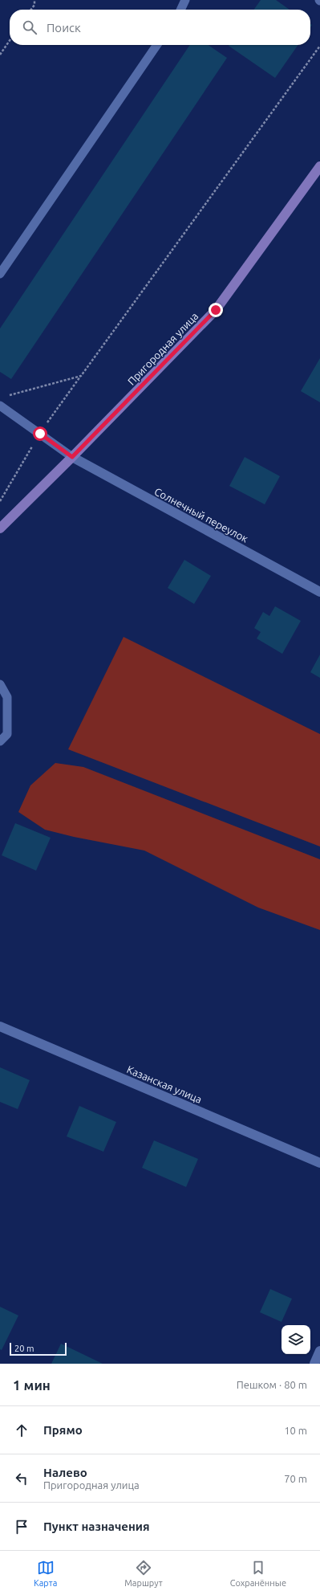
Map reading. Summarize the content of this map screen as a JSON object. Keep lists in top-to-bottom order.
{
  "streets": {
    "street": ["Пригородная улица", "Солнечный переулок", "Казанская улица"]
  },
  "crossings": [
    ["Пригородная улица", "Солнечный переулок"]
  ],
  "scale_bar": "20 m",
  "page": {
    "search": "Поиск",
    "scale": "20 m",
    "heading": ["1 мин", "Пешком · 80 m"],
    "list": [
      ["Прямо", "10 m"],
      ["Налево", "Пригородная улица", "70 m"],
      "Пункт назначения"
    ],
    "nav": ["Карта", "Маршрут", "Сохранённые"]
  }
}
